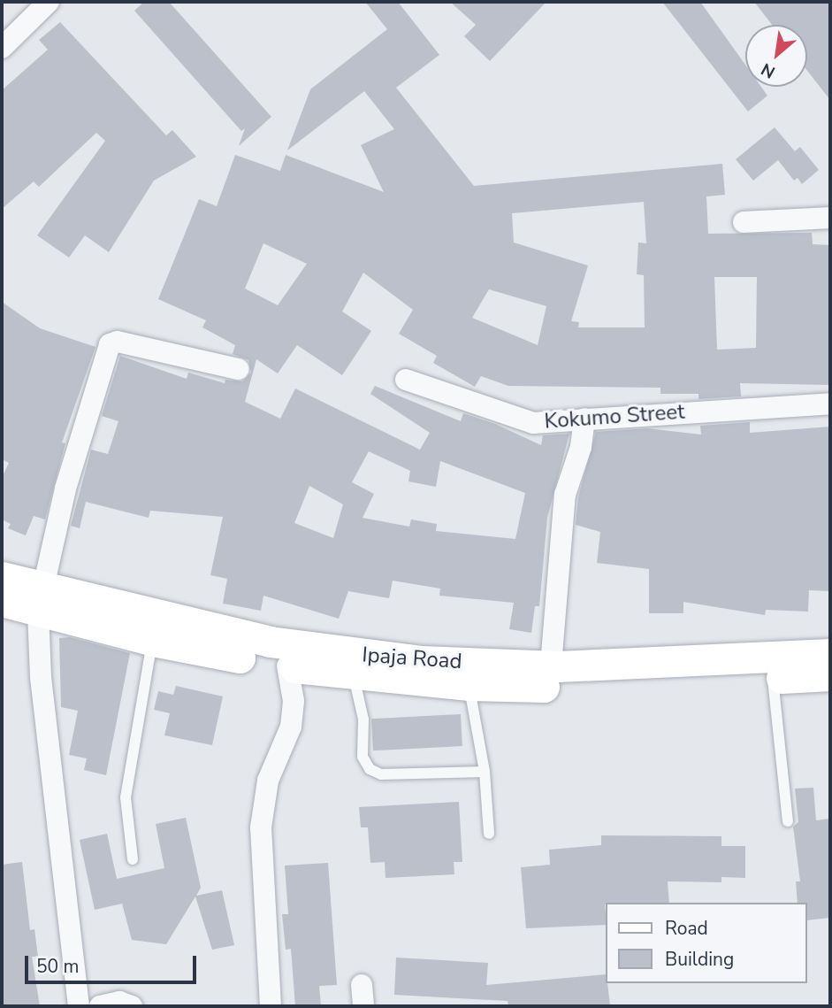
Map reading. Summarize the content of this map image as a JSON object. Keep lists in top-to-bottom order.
{
  "streets": {
    "main road": ["Ipaja Road"],
    "street": ["Kokumo Street"]
  },
  "legend": ["Road", "Building"],
  "scale_bar": "50 m",
  "north": "bottom left"
}
